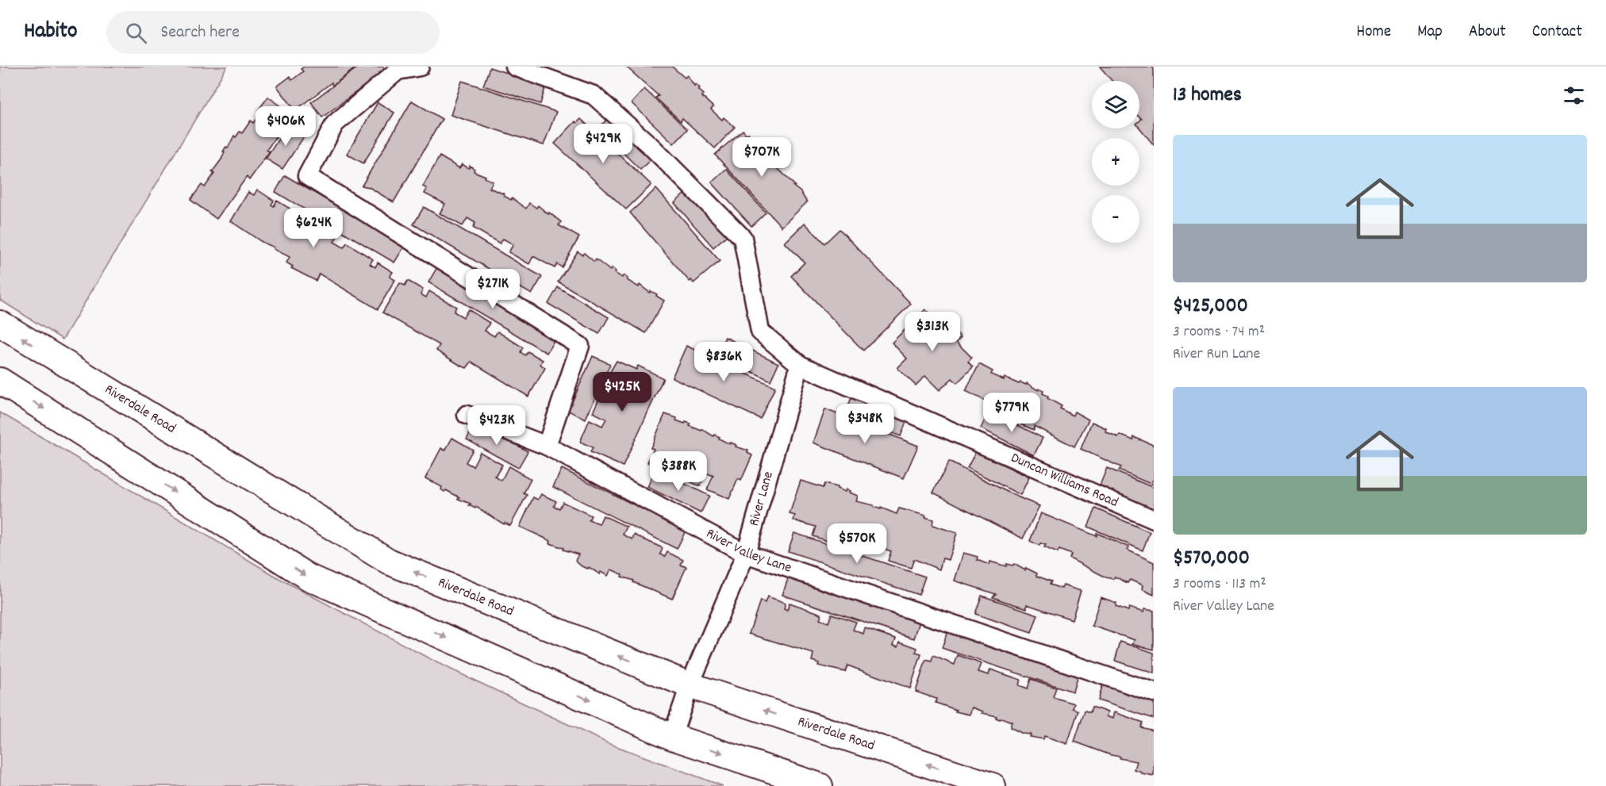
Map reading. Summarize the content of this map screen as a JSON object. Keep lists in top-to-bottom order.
{
  "streets": {
    "street": [
      "Riverdale Road",
      "Duncan Williams Road",
      "River Lane",
      "River Valley Lane"
    ]
  },
  "crossings": [
    ["Riverdale Road", "River Lane"],
    ["Duncan Williams Road", "River Lane"],
    ["River Lane", "River Valley Lane"]
  ],
  "page": {
    "header": "Habito",
    "search": "Search here",
    "nav": [
      "Home",
      "Map",
      "About",
      "Contact"
    ],
    "heading": "13 homes",
    "map_buttons": ["+", "−"],
    "price": [
      "$406K",
      "$429K",
      "$707K",
      "$624K",
      "$271K",
      "$313K",
      "$836K",
      "$425K",
      "$779K",
      "$348K",
      "$423K",
      "$388K",
      "$570K"
    ],
    "list": [
      {
        "name": "$425,000",
        "note": "3 rooms · 74 m² · River Run Lane"
      },
      {
        "name": "$570,000",
        "note": "3 rooms · 113 m² · River Valley Lane"
      }
    ]
  }
}
